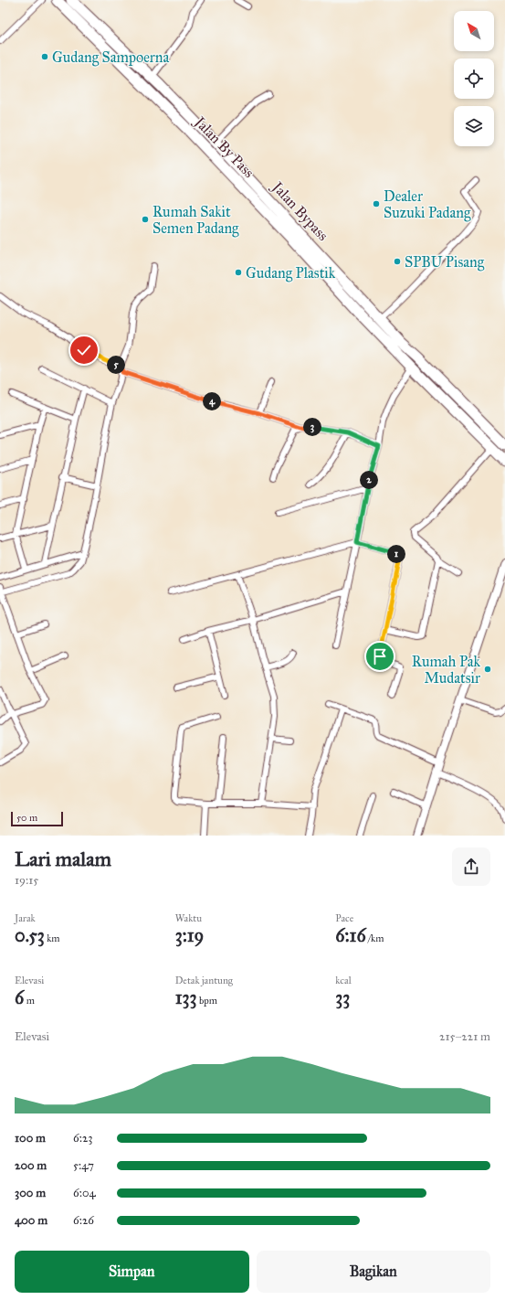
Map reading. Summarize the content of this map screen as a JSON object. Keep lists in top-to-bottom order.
{
  "streets": {
    "highway": ["Jalan By Pass", "Jalan Bypass"]
  },
  "places": [
    "Gudang Sampoerna",
    "Dealer Suzuki Padang",
    "Rumah Sakit Semen Padang",
    "SPBU Pisang",
    "Gudang Plastik",
    "Rumah Pak Mudatsir"
  ],
  "scale_bar": "50 m",
  "north": "top left",
  "page": {
    "pins": [
      "5",
      "4",
      "3",
      "2",
      "1"
    ],
    "scale": "50 m",
    "heading": ["Lari malam", "19:15"],
    "stats": [
      ["Jarak", "0.53 km"],
      ["Waktu", "3:19"],
      ["Pace", "6:16 /km"],
      ["Elevasi", "6 m"],
      ["Detak jantung", "133 bpm"],
      ["kcal", "33"]
    ],
    "chart": ["Elevasi", "215–221 m"],
    "list": [
      {
        "name": "100 m",
        "note": "6:23"
      },
      {
        "name": "200 m",
        "note": "5:47"
      },
      {
        "name": "300 m",
        "note": "6:04"
      },
      {
        "name": "400 m",
        "note": "6:26"
      }
    ],
    "buttons": ["Simpan", "Bagikan"]
  }
}
